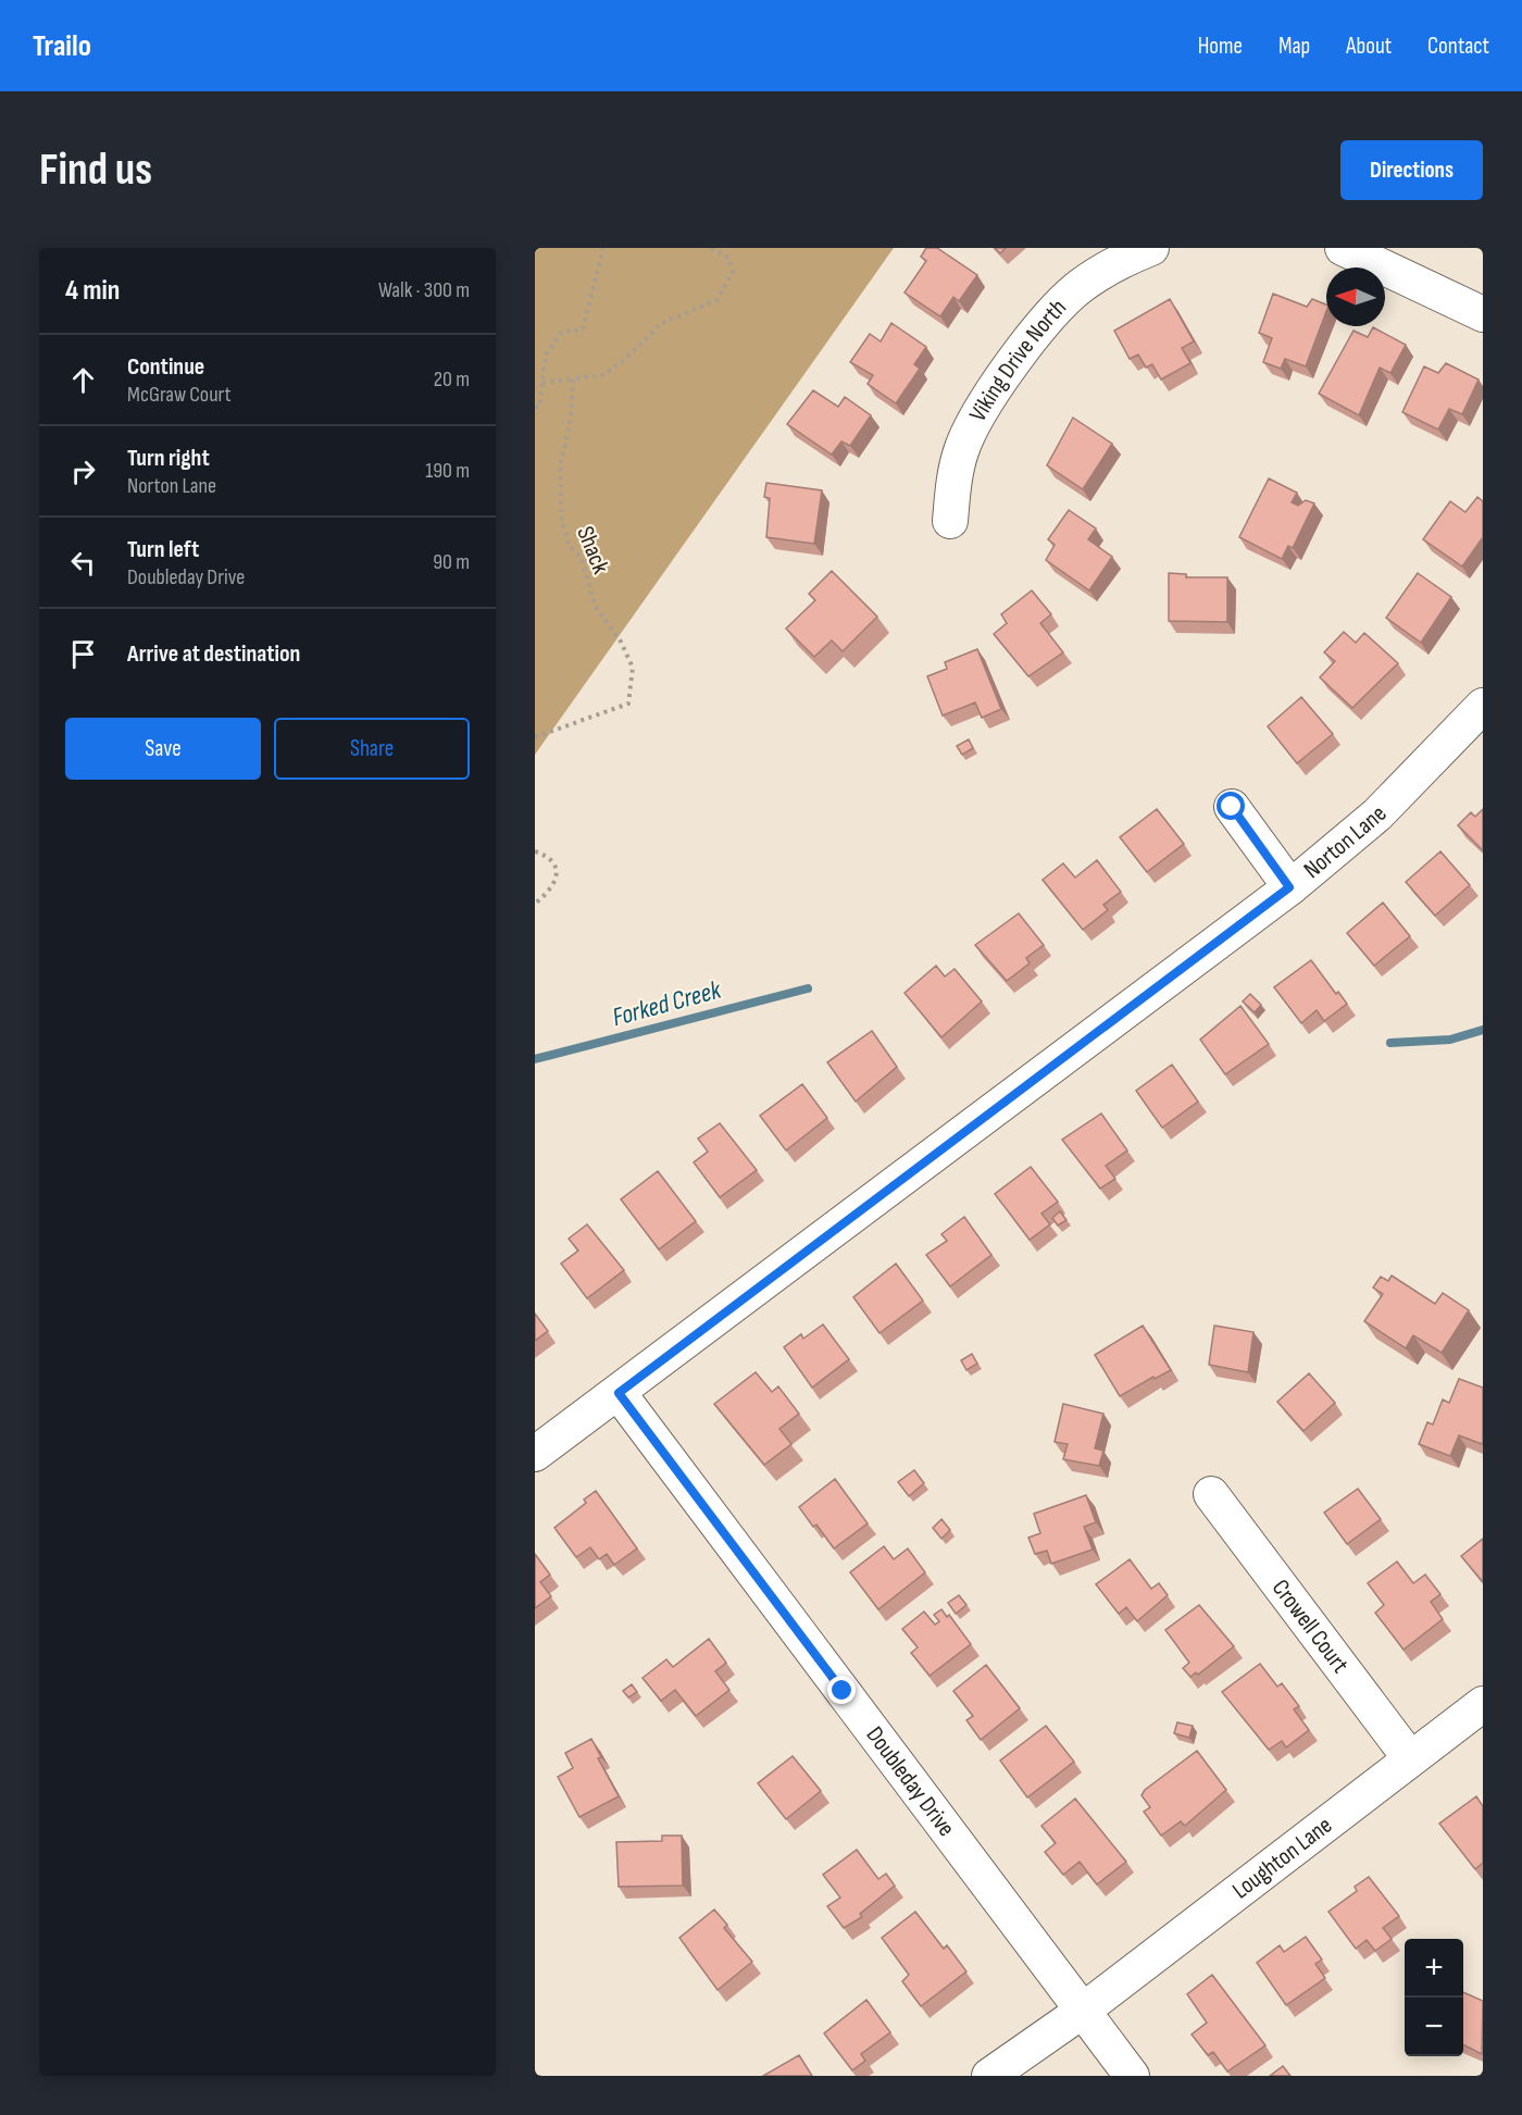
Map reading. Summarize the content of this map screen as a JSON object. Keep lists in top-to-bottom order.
{
  "streets": {
    "street": [
      "Viking Drive North",
      "Norton Lane",
      "Crowell Court",
      "Doubleday Drive",
      "Loughton Lane"
    ],
    "path": ["Shack"]
  },
  "crossings": [
    ["Norton Lane", "Doubleday Drive"],
    ["Crowell Court", "Loughton Lane"],
    ["Doubleday Drive", "Loughton Lane"]
  ],
  "water": ["Forked Creek"],
  "north": "left",
  "page": {
    "header": "Trailo",
    "nav": [
      "Home",
      "Map",
      "About",
      "Contact"
    ],
    "buttons": [
      "Directions",
      ["Save", "Share"]
    ],
    "title": "Find us",
    "heading": ["4 min", "Walk · 300 m"],
    "list": [
      ["Continue", "McGraw Court", "20 m"],
      ["Turn right", "Norton Lane", "190 m"],
      ["Turn left", "Doubleday Drive", "90 m"],
      "Arrive at destination"
    ],
    "map_buttons": ["+", "−"]
  }
}
